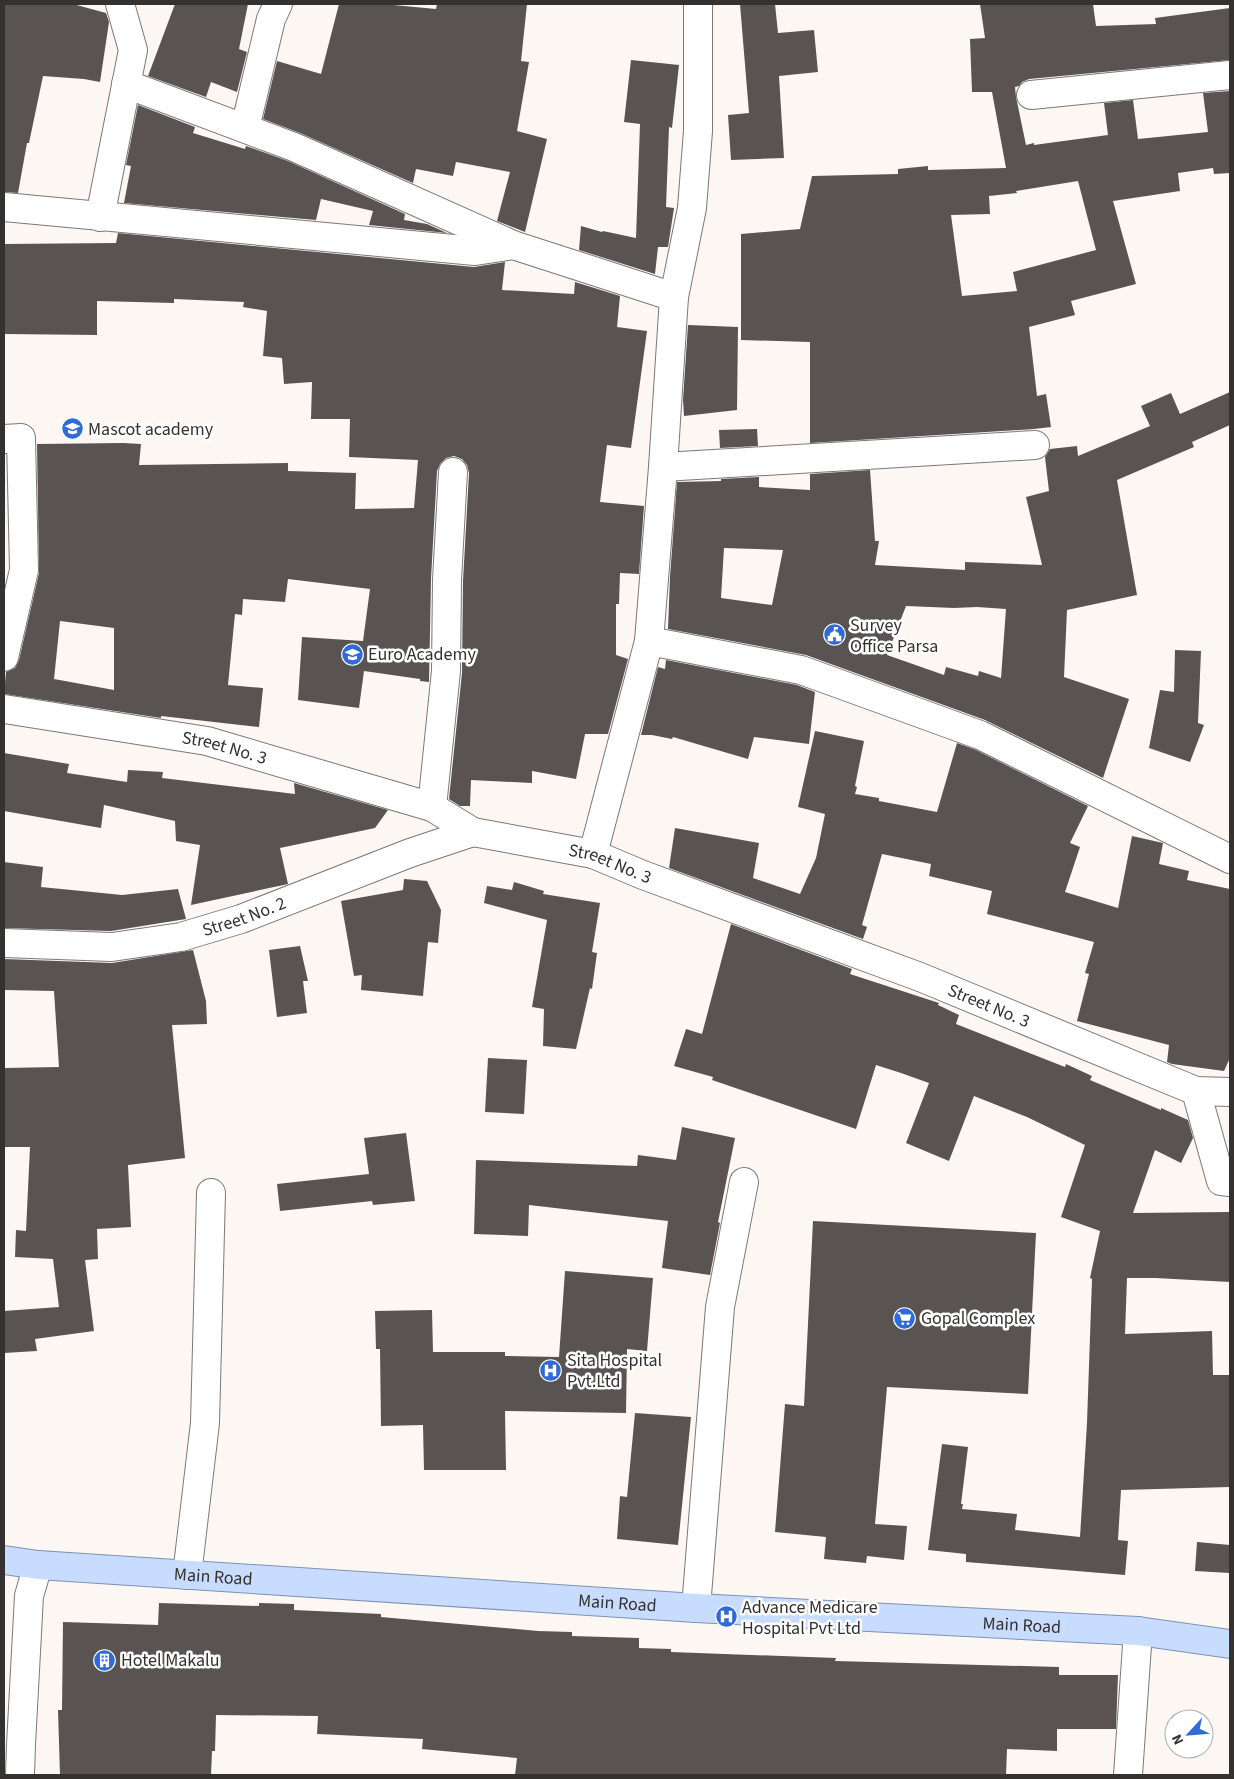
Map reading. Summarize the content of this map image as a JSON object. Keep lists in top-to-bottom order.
{
  "streets": {
    "main road": ["Main Road"],
    "street": ["Street No. 3", "Street No. 2"]
  },
  "crossings": [
    ["Street No. 3", "Street No. 2"]
  ],
  "places": {
    "school or university": ["Mascot academy", "Euro Academy"],
    "public building": ["Survey Office Parsa"],
    "supermarket": ["Gopal Complex"],
    "hospital": ["Sita Hospital Pvt.Ltd", "Advance Medicare Hospital Pvt Ltd"],
    "building": ["Hotel Makalu"]
  },
  "north": "bottom left"
}
